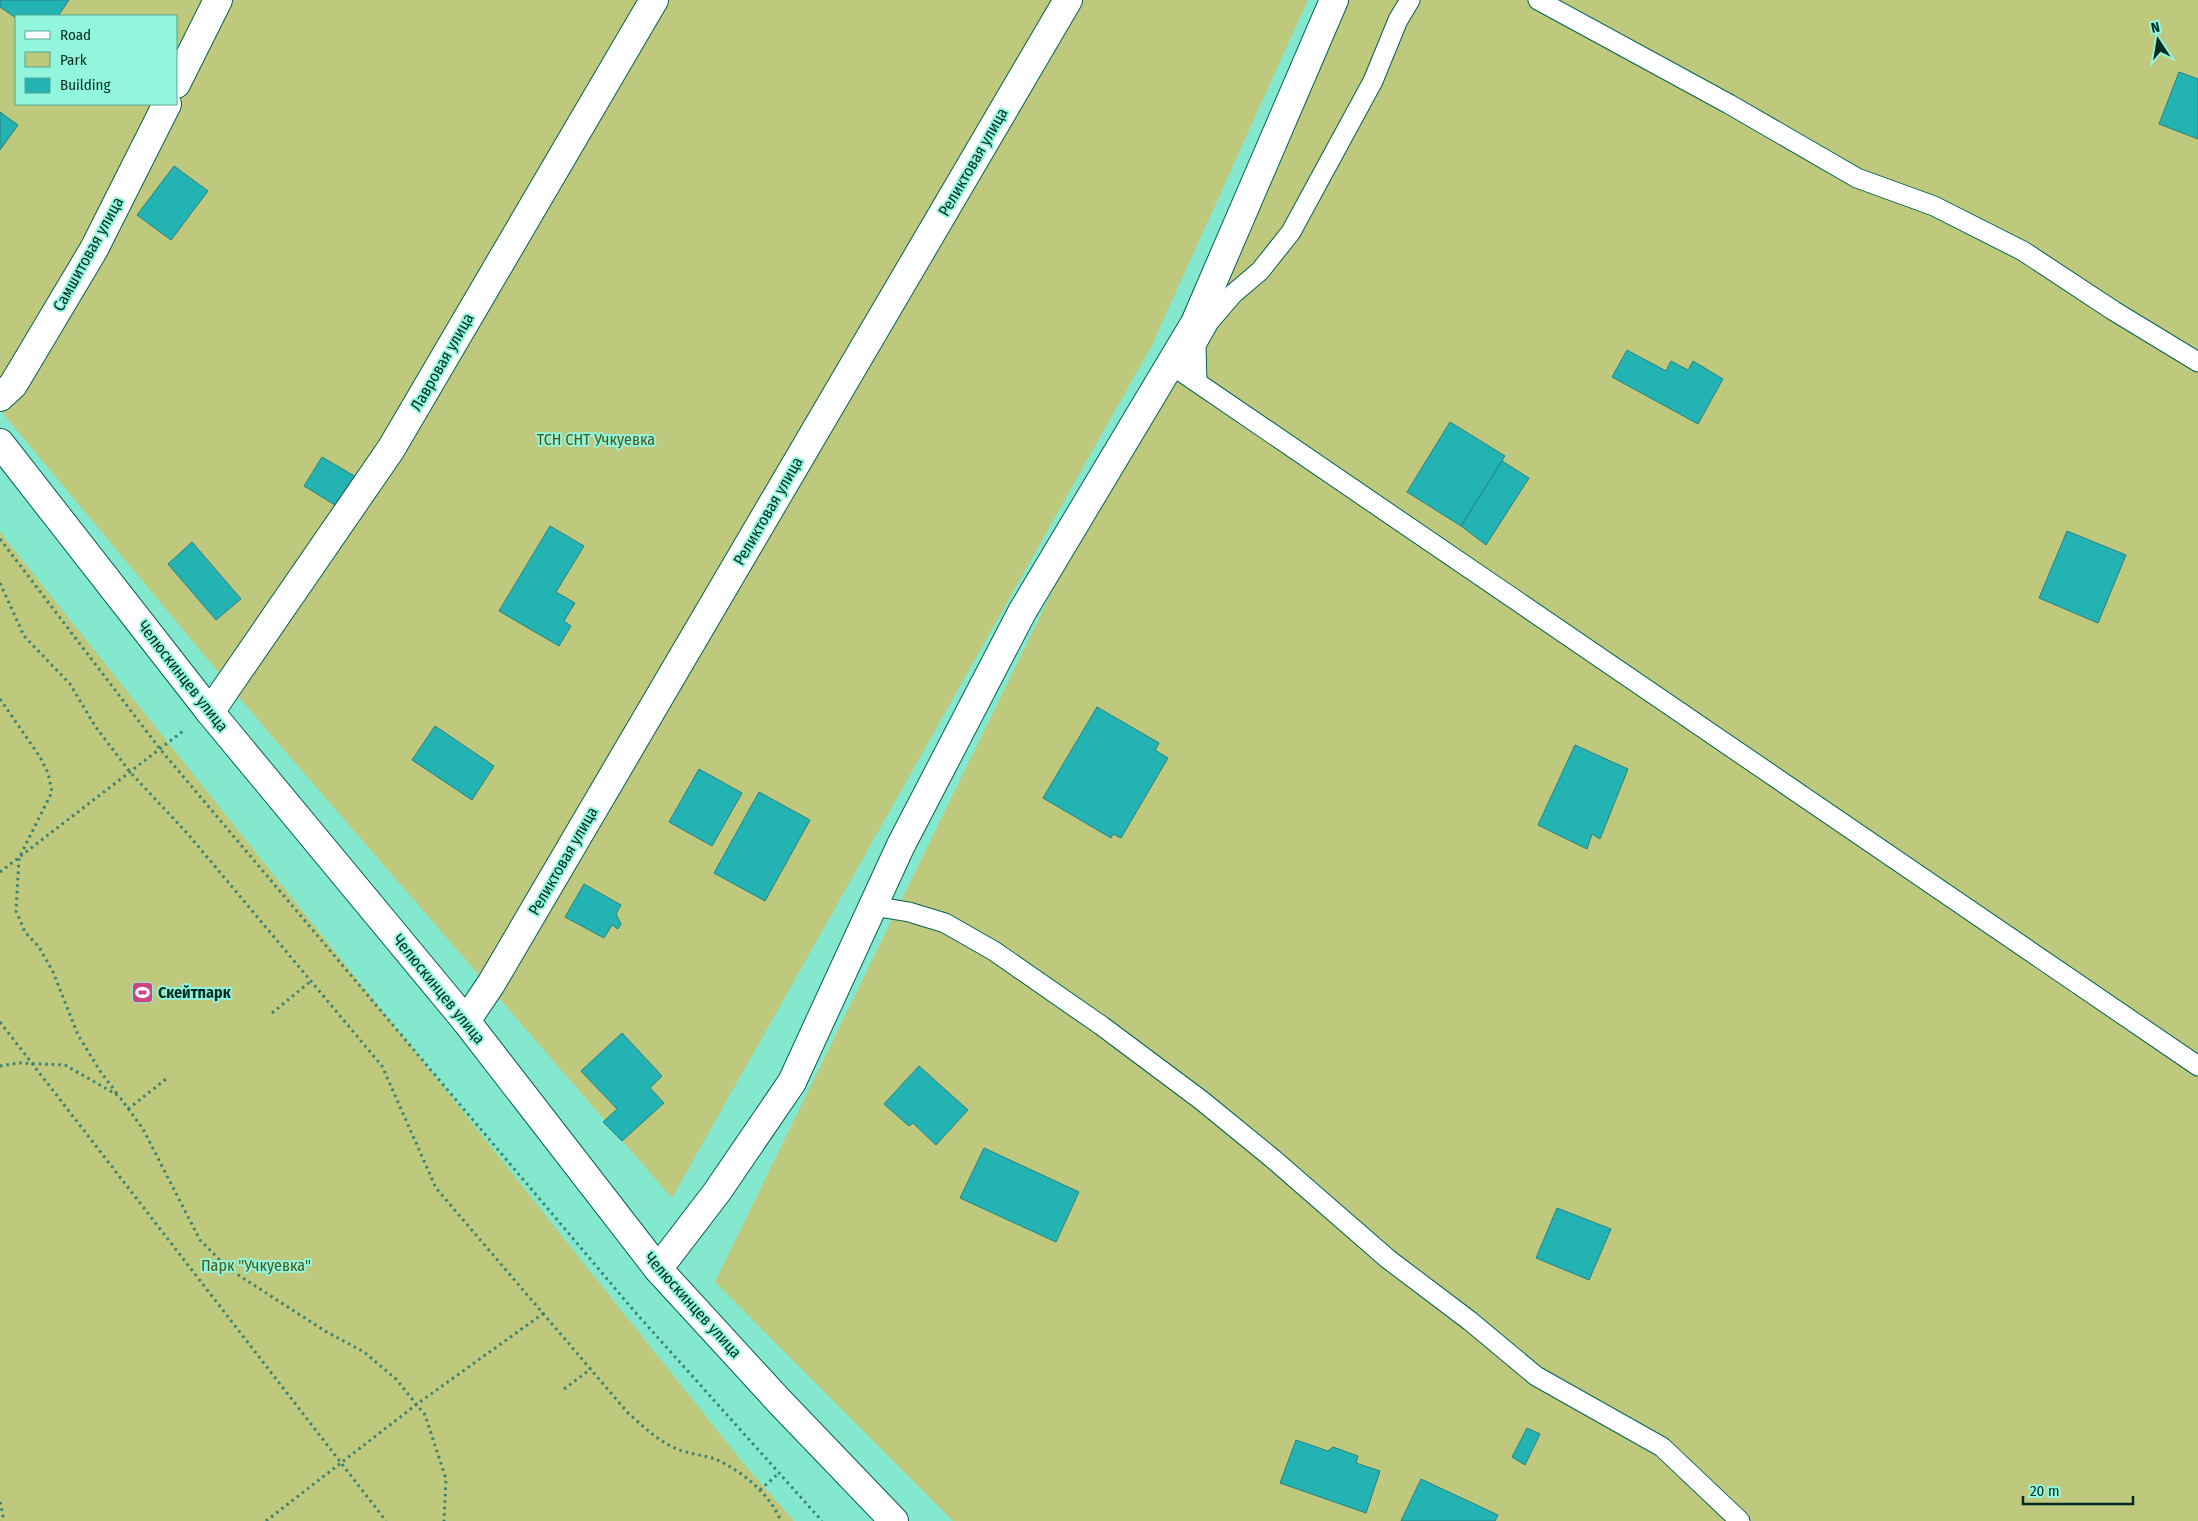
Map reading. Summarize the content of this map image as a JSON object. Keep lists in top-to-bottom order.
{
  "streets": {
    "street": [
      "Реликтовая улица",
      "Самшитовая улица",
      "Лавровая улица",
      "Челюскинцев улица"
    ]
  },
  "crossings": [
    ["Реликтовая улица", "Челюскинцев улица"],
    ["Лавровая улица", "Челюскинцев улица"]
  ],
  "parks": ["ТСН СНТ Учкуевка", "Парк \"Учкуевка\""],
  "places": {
    "sports": ["Скейтпарк"]
  },
  "legend": ["Road", "Park", "Building"],
  "scale_bar": "20 m",
  "north": "top"
}
